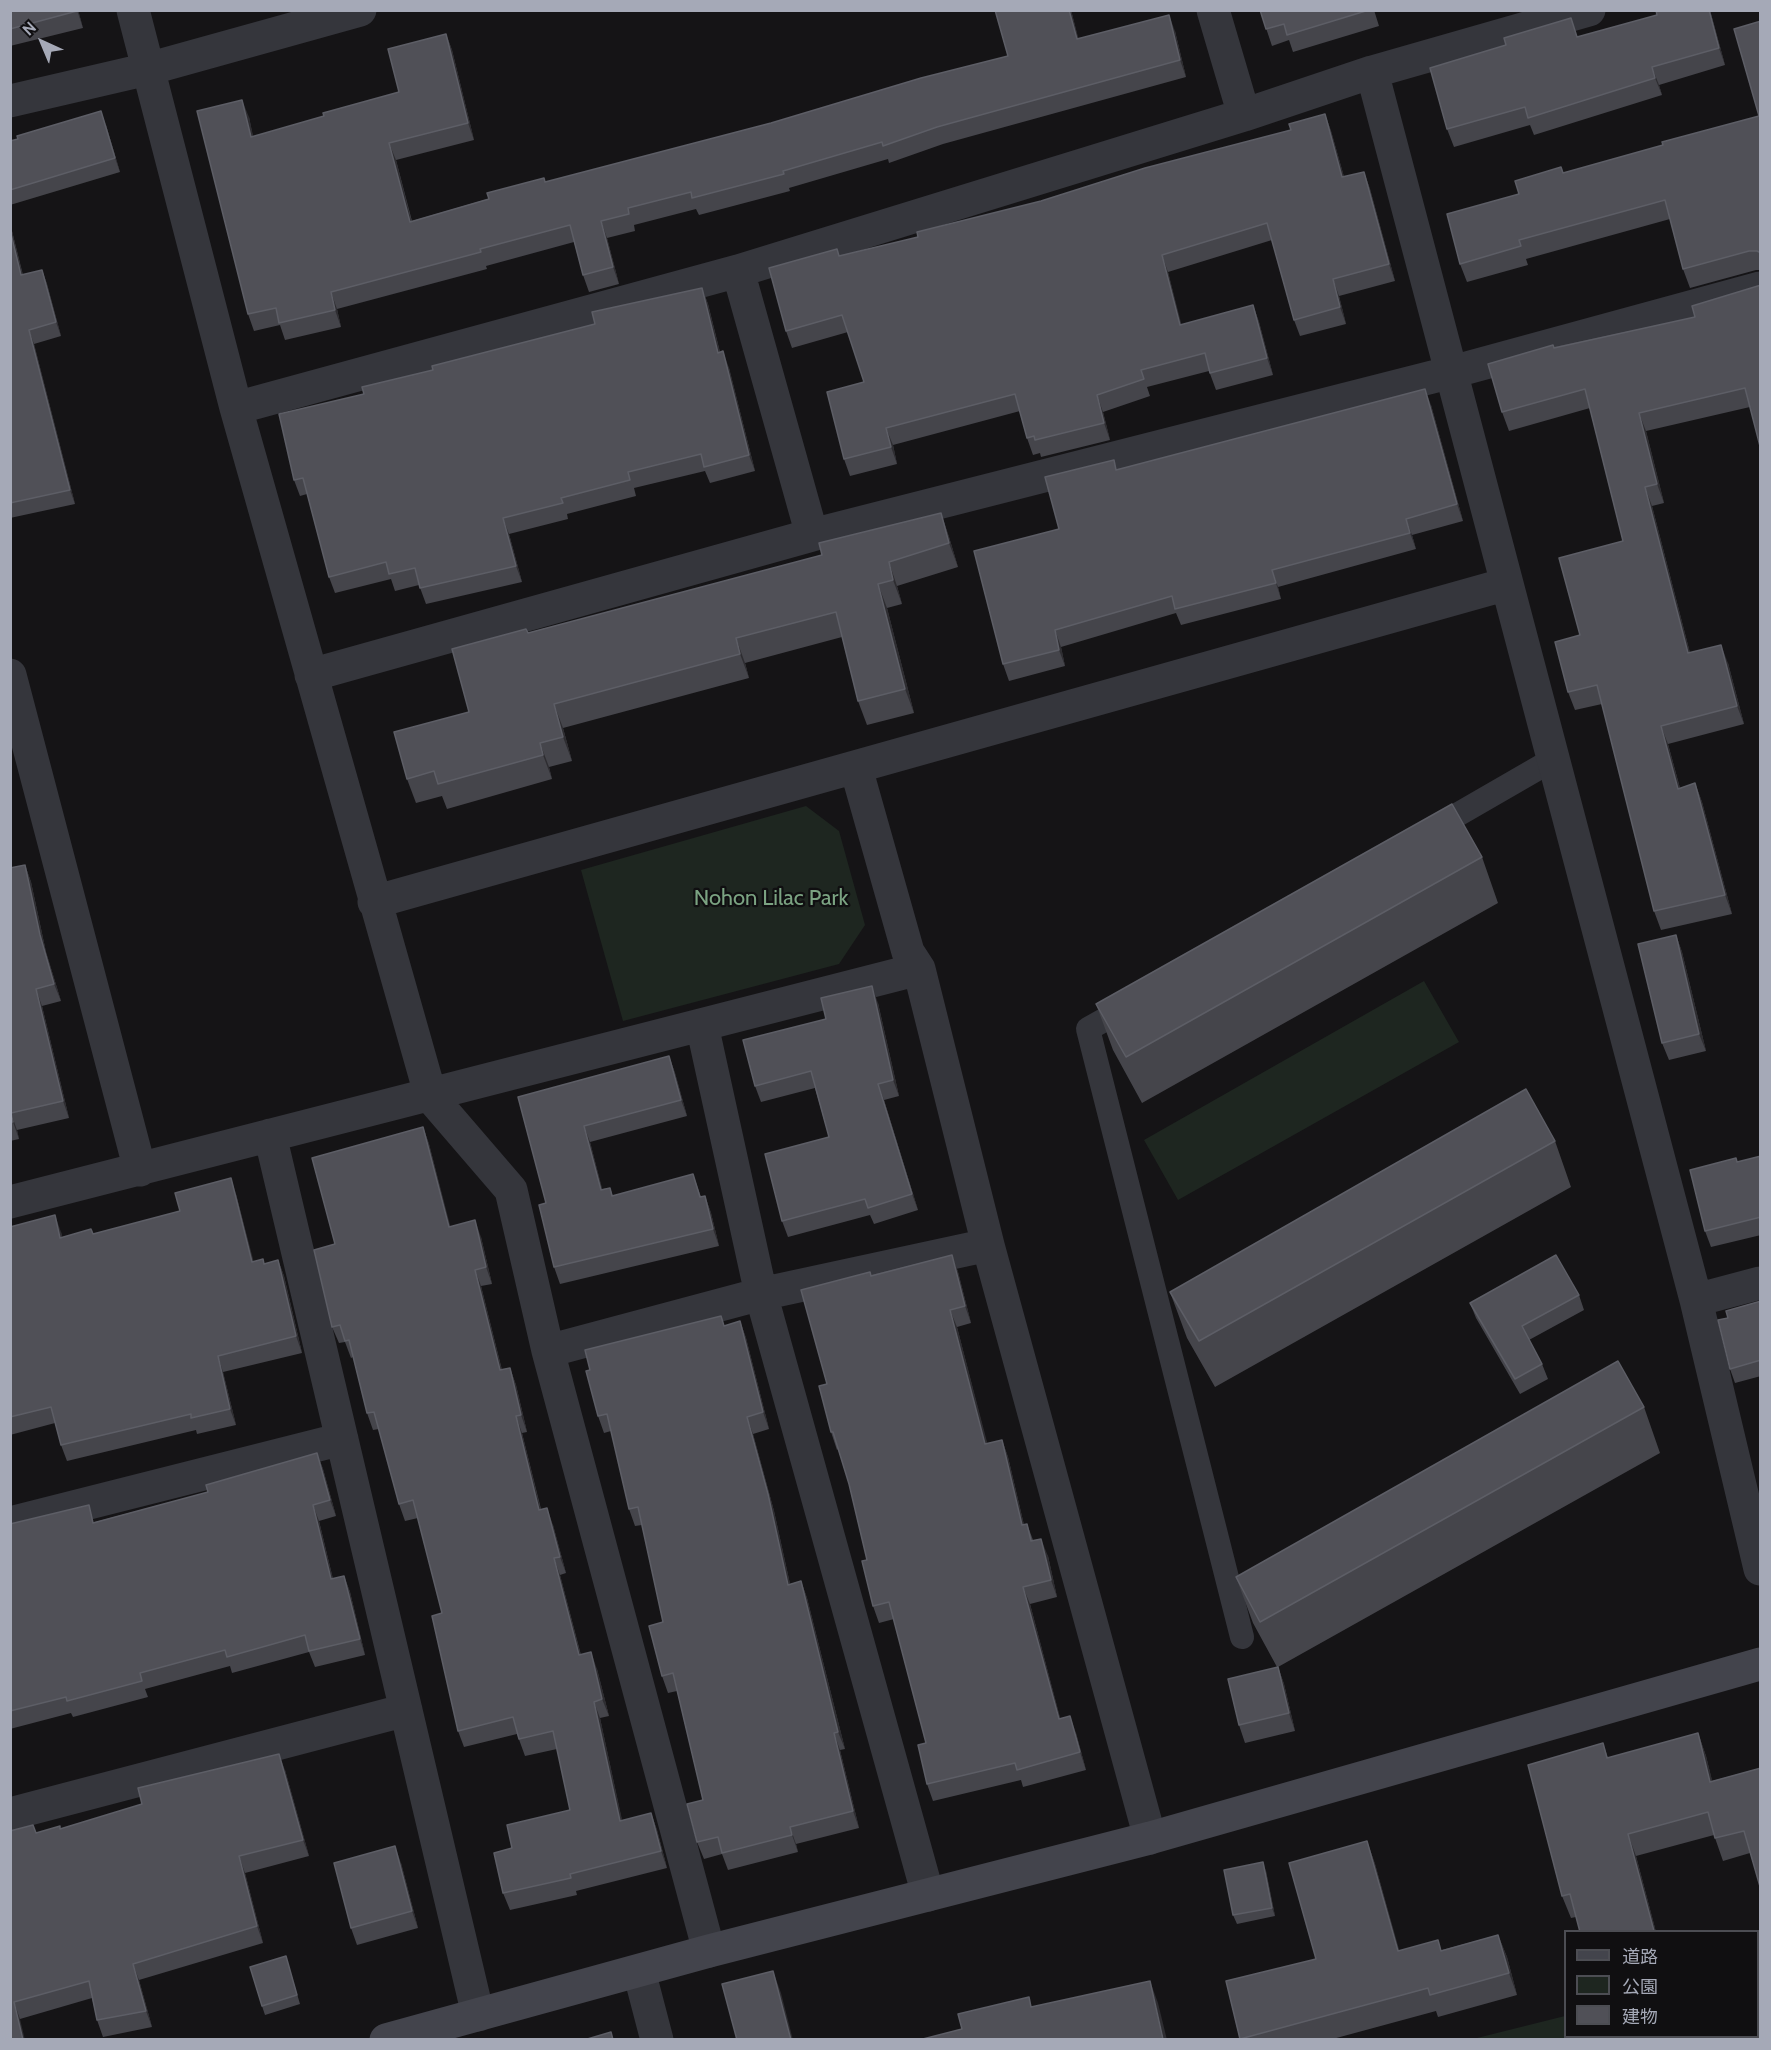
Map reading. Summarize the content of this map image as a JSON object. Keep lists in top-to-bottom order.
{
  "parks": ["Nohon Lilac Park"],
  "legend": ["道路", "公園", "建物"],
  "north": "top left"
}
